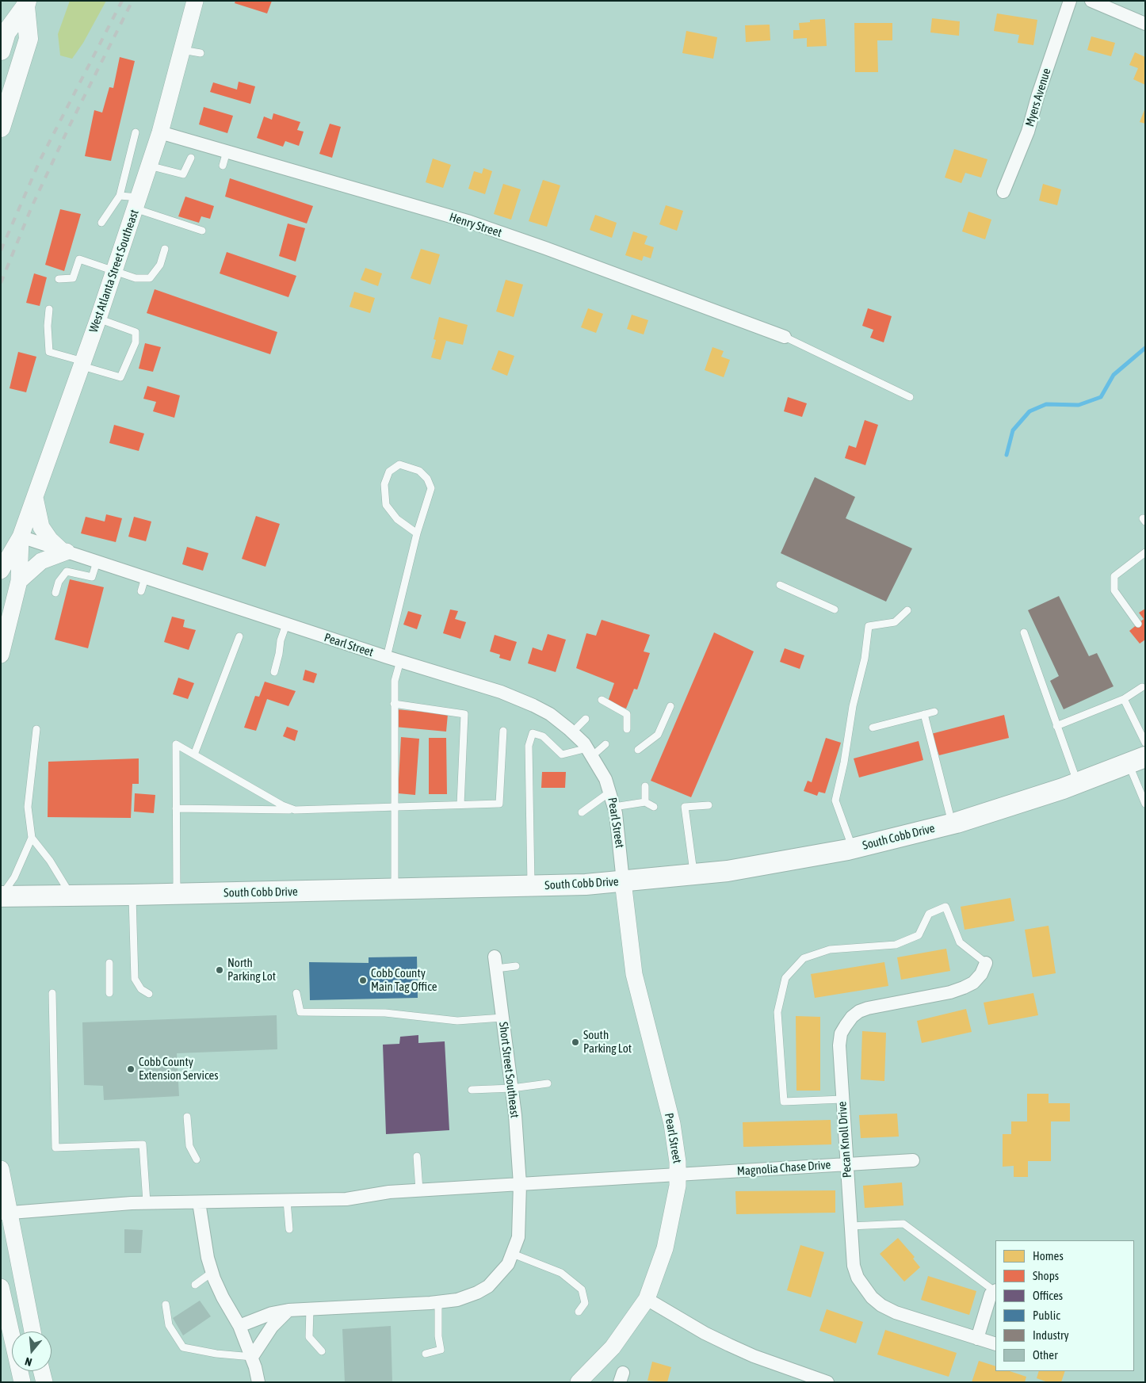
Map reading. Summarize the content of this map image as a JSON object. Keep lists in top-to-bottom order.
{
  "streets": {
    "main road": ["South Cobb Drive"],
    "street": [
      "Myers Avenue",
      "Henry Street",
      "West Atlanta Street Southeast",
      "Pearl Street",
      "Short Street Southeast",
      "Pecan Knoll Drive",
      "Magnolia Chase Drive"
    ]
  },
  "crossings": [
    ["Henry Street", "West Atlanta Street Southeast"],
    ["West Atlanta Street Southeast", "Pearl Street"],
    ["Pearl Street", "South Cobb Drive"],
    ["Pearl Street", "Magnolia Chase Drive"],
    ["Short Street Southeast", "Magnolia Chase Drive"],
    ["Pecan Knoll Drive", "Magnolia Chase Drive"]
  ],
  "places": [
    "North Parking Lot",
    "Cobb County Main Tag Office",
    "South Parking Lot",
    "Cobb County Extension Services"
  ],
  "legend": [
    "Homes",
    "Shops",
    "Offices",
    "Public",
    "Industry",
    "Other"
  ],
  "north": "bottom"
}
